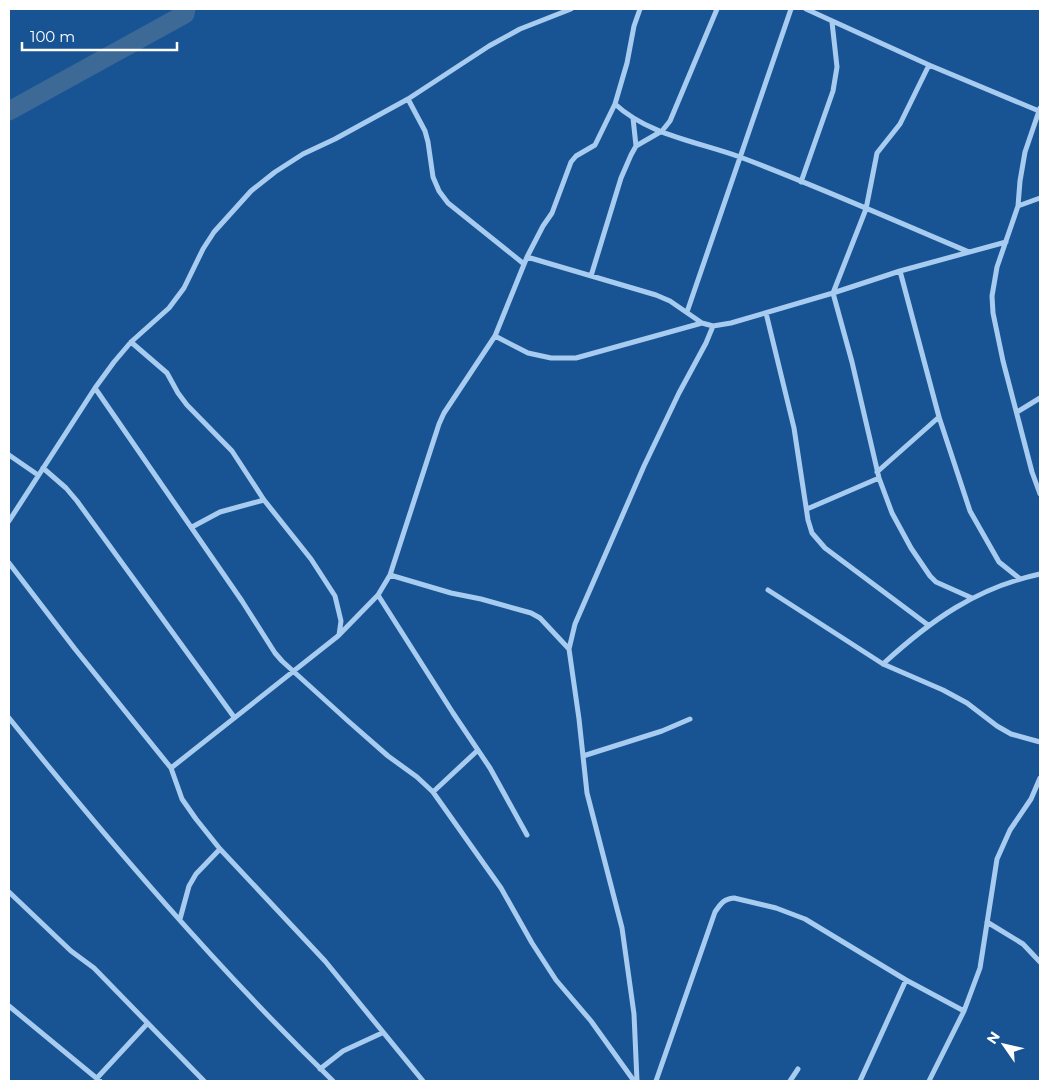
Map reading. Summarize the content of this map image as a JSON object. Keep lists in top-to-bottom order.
{
  "scale_bar": "100 m",
  "north": "top left"
}
